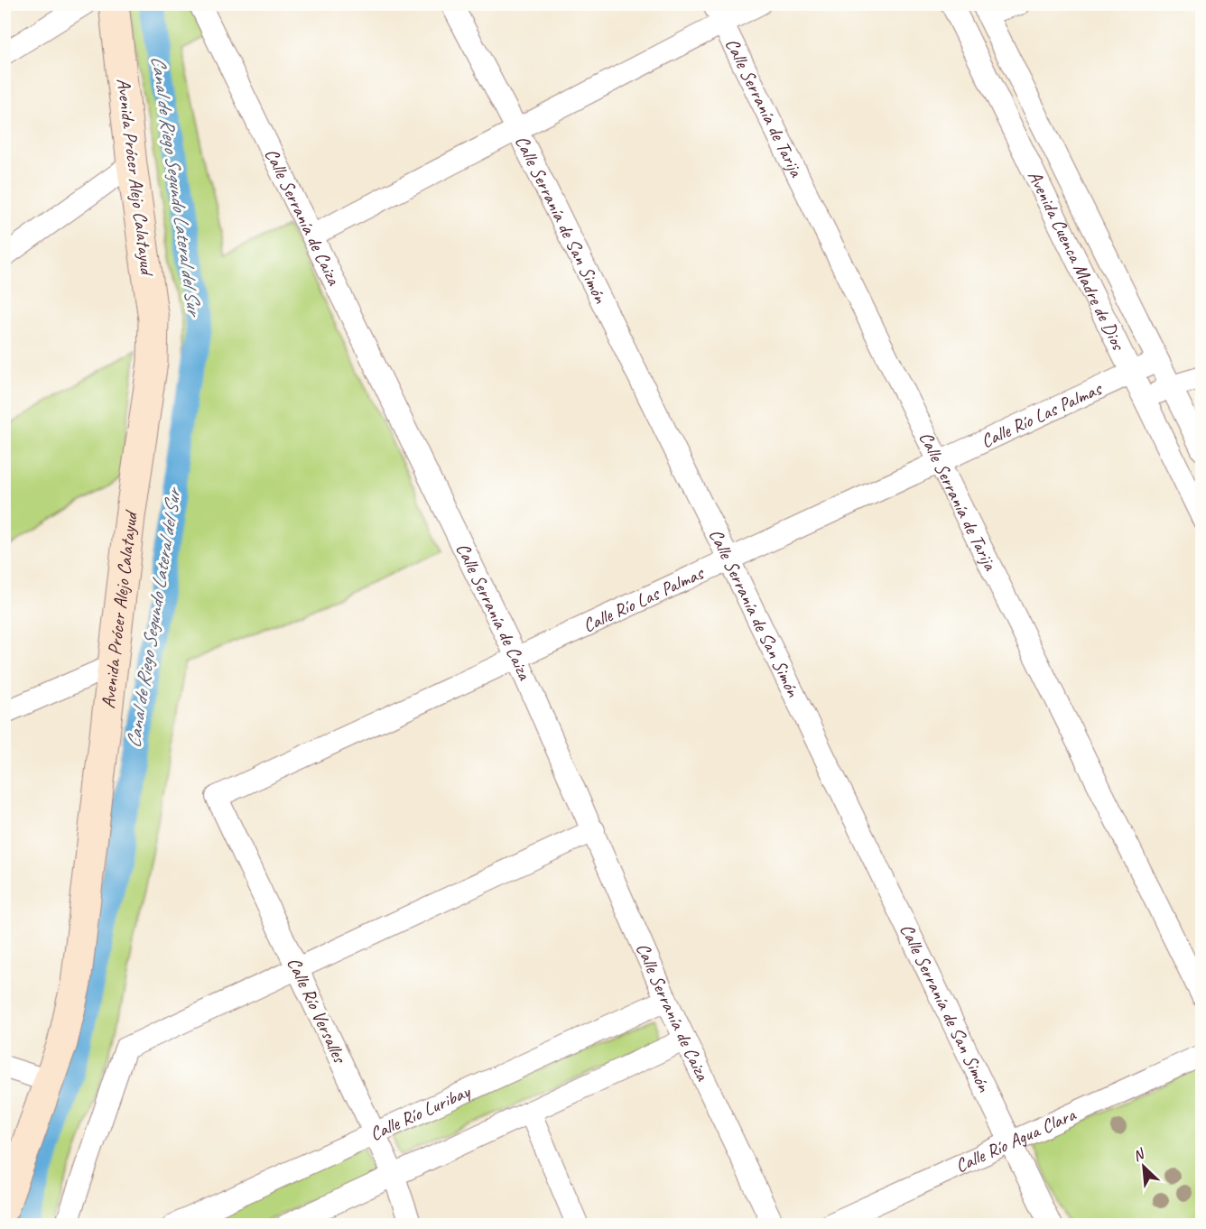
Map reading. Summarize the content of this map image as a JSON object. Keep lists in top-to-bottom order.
{
  "streets": {
    "street": [
      "Calle Serranía de Tarija",
      "Avenida Prócer Alejo Calatayud",
      "Calle Serranía de Caiza",
      "Calle Serranía de San Simón",
      "Avenida Cuenca Madre de Dios",
      "Calle Río Las Palmas",
      "Calle Río Versalles",
      "Calle Río Luribay",
      "Calle Río Agua Clara"
    ]
  },
  "crossings": [
    ["Calle Serranía de Tarija", "Calle Río Las Palmas"],
    ["Calle Serranía de Caiza", "Calle Río Las Palmas"],
    ["Calle Serranía de Caiza", "Calle Río Luribay"],
    ["Calle Serranía de San Simón", "Calle Río Las Palmas"],
    ["Calle Serranía de San Simón", "Calle Río Agua Clara"],
    ["Avenida Cuenca Madre de Dios", "Calle Río Las Palmas"],
    ["Calle Río Las Palmas", "Calle Río Versalles"],
    ["Calle Río Versalles", "Calle Río Luribay"]
  ],
  "water": ["Canal de Riego Segundo Lateral del Sur"],
  "north": "top left"
}
